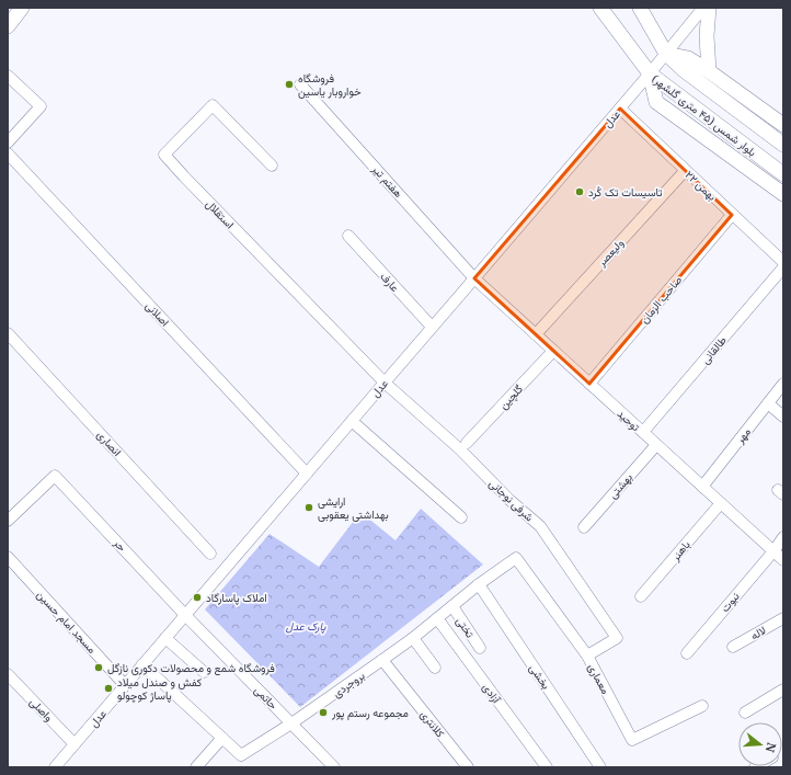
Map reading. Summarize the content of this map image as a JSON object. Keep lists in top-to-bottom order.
{
  "streets": {
    "main road": ["بلوار شمس (۴۵ متری گلشهر)"],
    "street": [
      "عدل",
      "هفتم تیر",
      "۲۲ بهمن",
      "استقلال",
      "ولیعصر",
      "عارف",
      "صاحب الزمان",
      "اصلانی",
      "طالقانی",
      "گلچین",
      "توحید",
      "مهر",
      "انصاری",
      "بهشتی",
      "شرفی نوجانی",
      "حر",
      "باهنر",
      "نبوت",
      "مسجد امام حسین",
      "تختی",
      "لاله",
      "بخشی",
      "معماری",
      "بروجردی",
      "آزادی",
      "حاتمی",
      "واصلی",
      "کلانتری"
    ]
  },
  "crossings": [
    ["بلوار شمس (۴۵ متری گلشهر)", "عدل"],
    ["عدل", "هفتم تیر"],
    ["عدل", "۲۲ بهمن"],
    ["عدل", "استقلال"],
    ["عدل", "عارف"],
    ["عدل", "اصلانی"],
    ["عدل", "توحید"],
    ["عدل", "شرفی نوجانی"],
    ["عدل", "حر"],
    ["عدل", "مسجد امام حسین"],
    ["عدل", "بروجردی"],
    ["عدل", "حاتمی"],
    ["عدل", "واصلی"],
    ["هفتم تیر", "توحید"],
    ["۲۲ بهمن", "ولیعصر"],
    ["۲۲ بهمن", "صاحب الزمان"],
    ["استقلال", "شرفی نوجانی"],
    ["ولیعصر", "توحید"],
    ["صاحب الزمان", "توحید"],
    ["طالقانی", "توحید"],
    ["گلچین", "توحید"],
    ["توحید", "مهر"],
    ["توحید", "بهشتی"],
    ["توحید", "باهنر"],
    ["توحید", "نبوت"],
    ["شرفی نوجانی", "معماری"],
    ["حر", "حاتمی"],
    ["تختی", "بروجردی"],
    ["بخشی", "بروجردی"],
    ["معماری", "بروجردی"],
    ["بروجردی", "آزادی"],
    ["بروجردی", "حاتمی"],
    ["بروجردی", "کلانتری"]
  ],
  "parks": ["پارک عدل"],
  "places": [
    "فروشگاه خواروبار یاسین",
    "تاسیسات تک کُرد",
    "ارایشی بهداشتی یعقوبی",
    "املاک پاسارگاد",
    "فروشگاه شمع و محصولات دکوری نازگل",
    "کفش و صندل میلاد پاساژ کوچولو",
    "مجموعه رستم پور"
  ],
  "north": "right"
}
